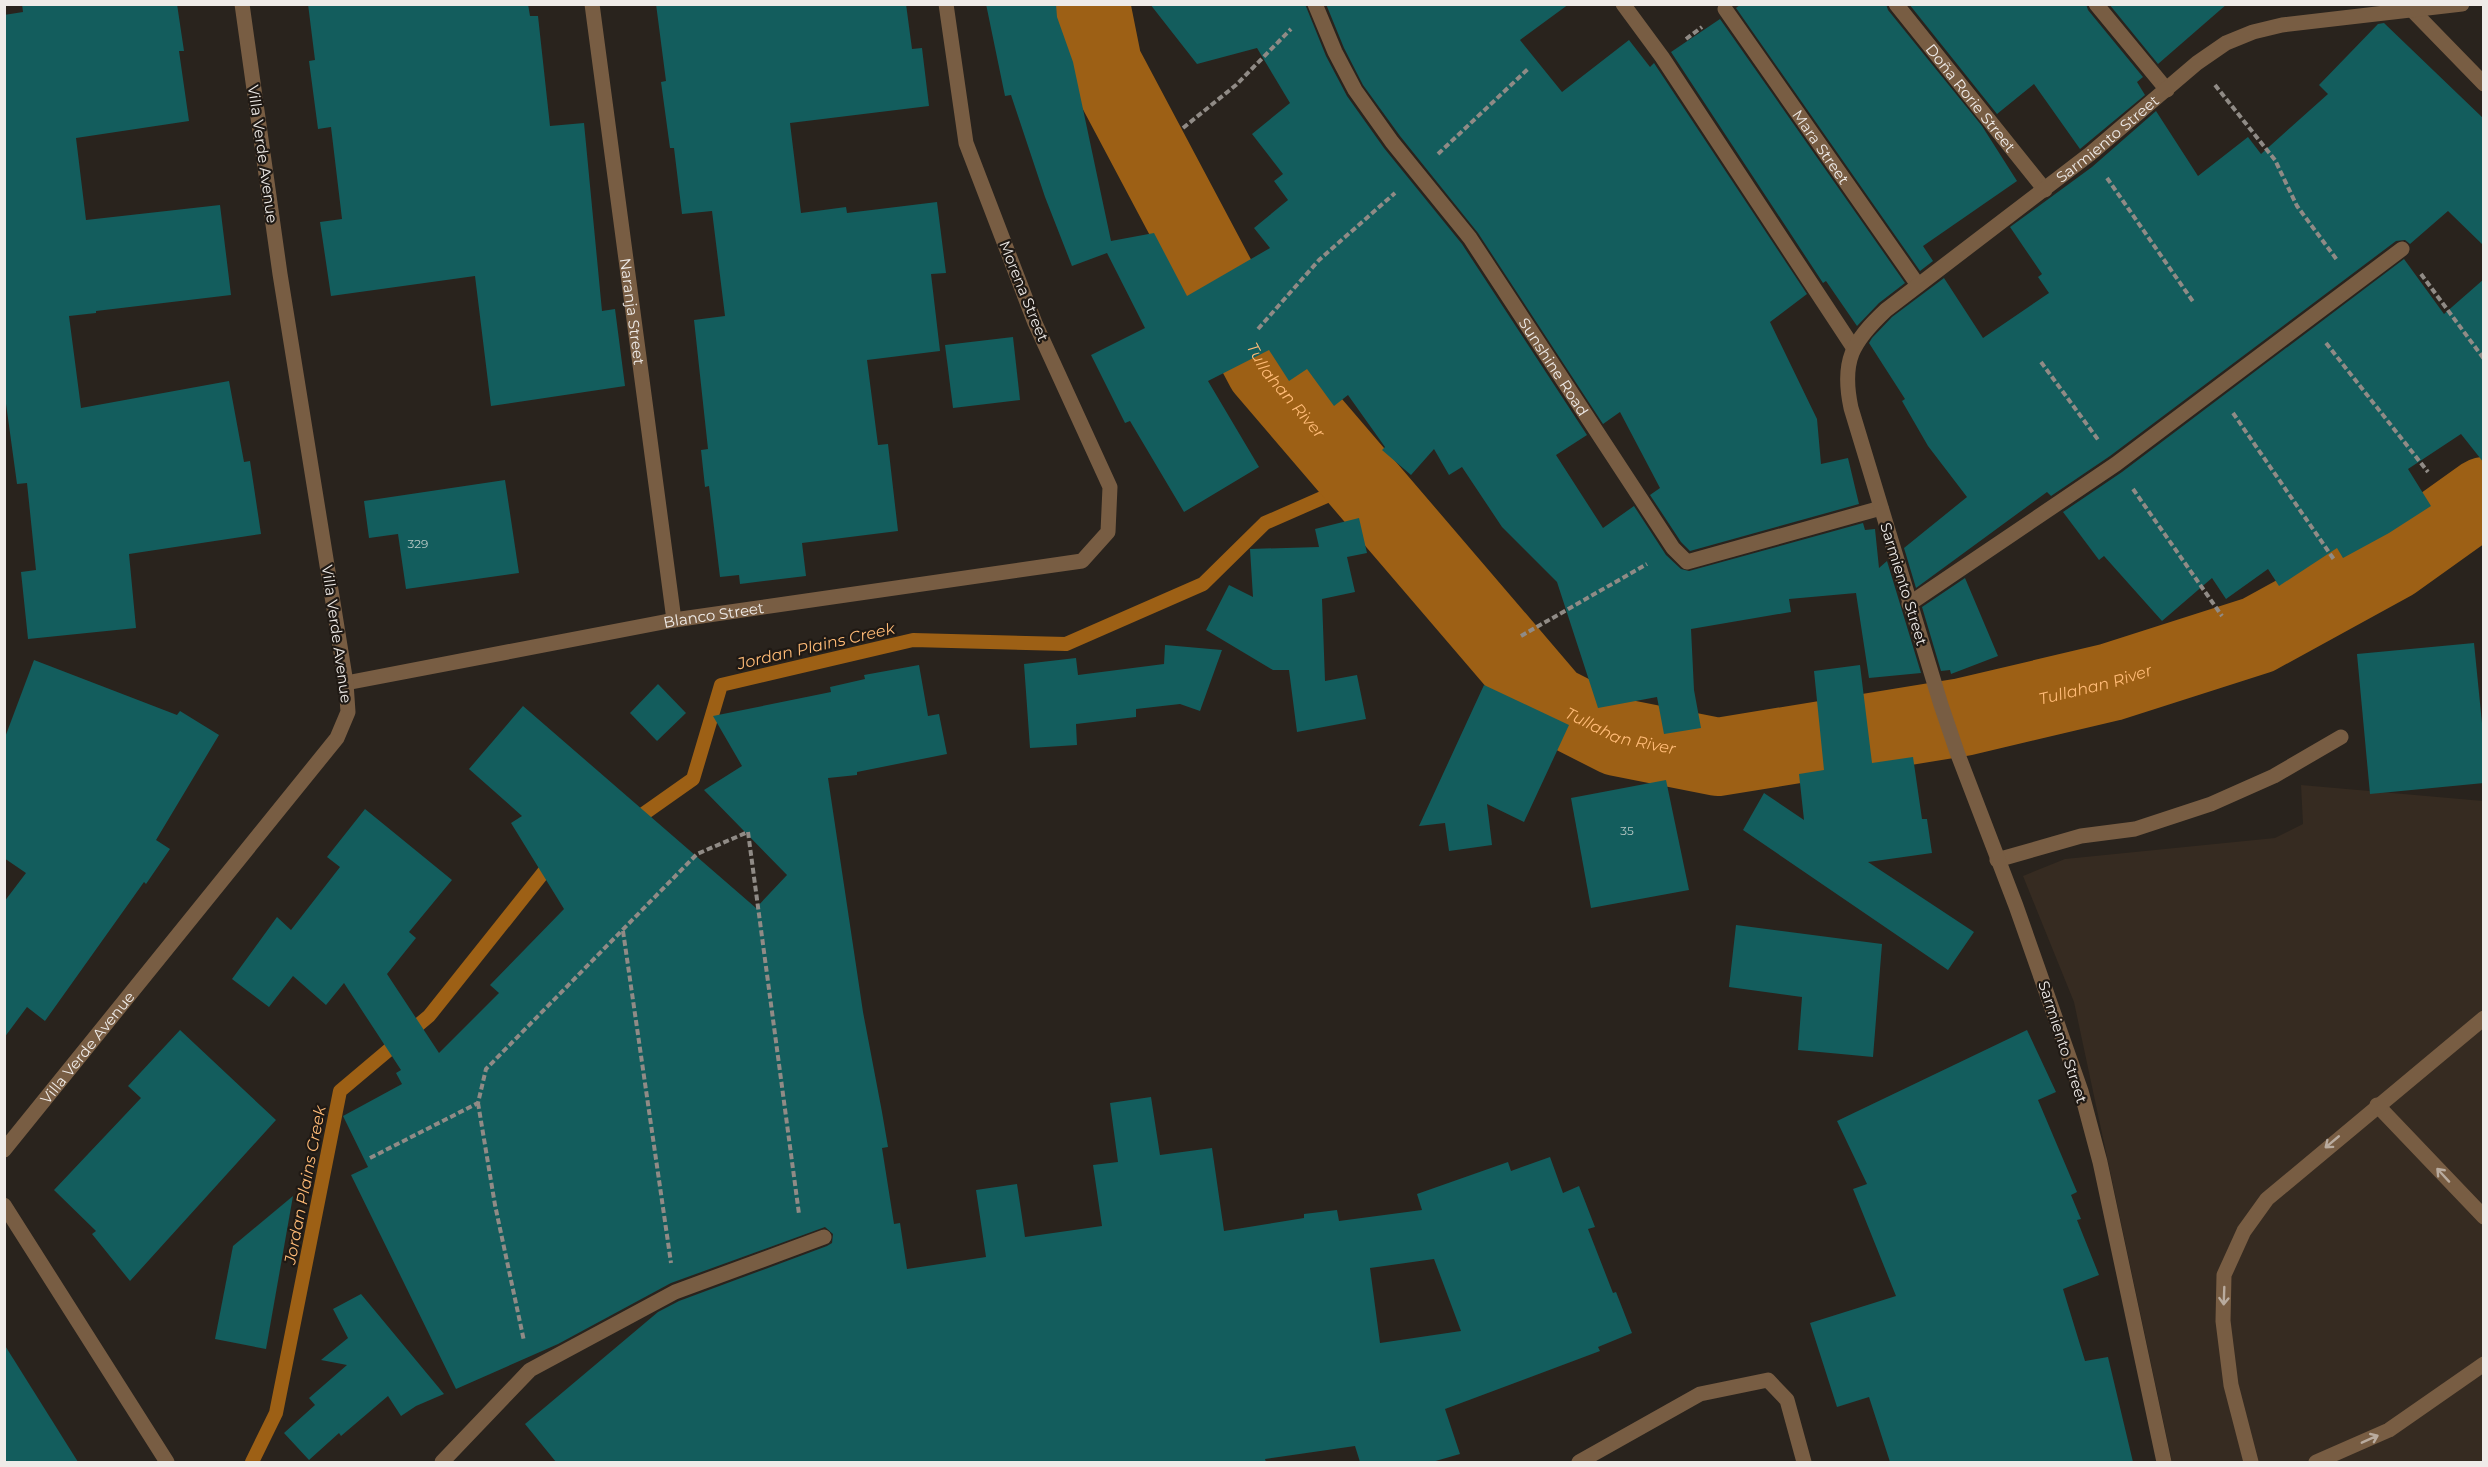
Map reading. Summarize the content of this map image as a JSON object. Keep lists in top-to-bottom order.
{
  "streets": {
    "street": [
      "Doña Rorie Street",
      "Sarmiento Street",
      "Mara Street",
      "Villa Verde Avenue",
      "Morena Street",
      "Naranja Street",
      "Sunshine Road",
      "Blanco Street"
    ]
  },
  "crossings": [
    ["Doña Rorie Street", "Sarmiento Street"],
    ["Sarmiento Street", "Mara Street"],
    ["Villa Verde Avenue", "Blanco Street"],
    ["Morena Street", "Blanco Street"],
    ["Naranja Street", "Blanco Street"]
  ],
  "water": ["Tullahan River", "Jordan Plains Creek"],
  "house_numbers": ["329", "35"]
}
